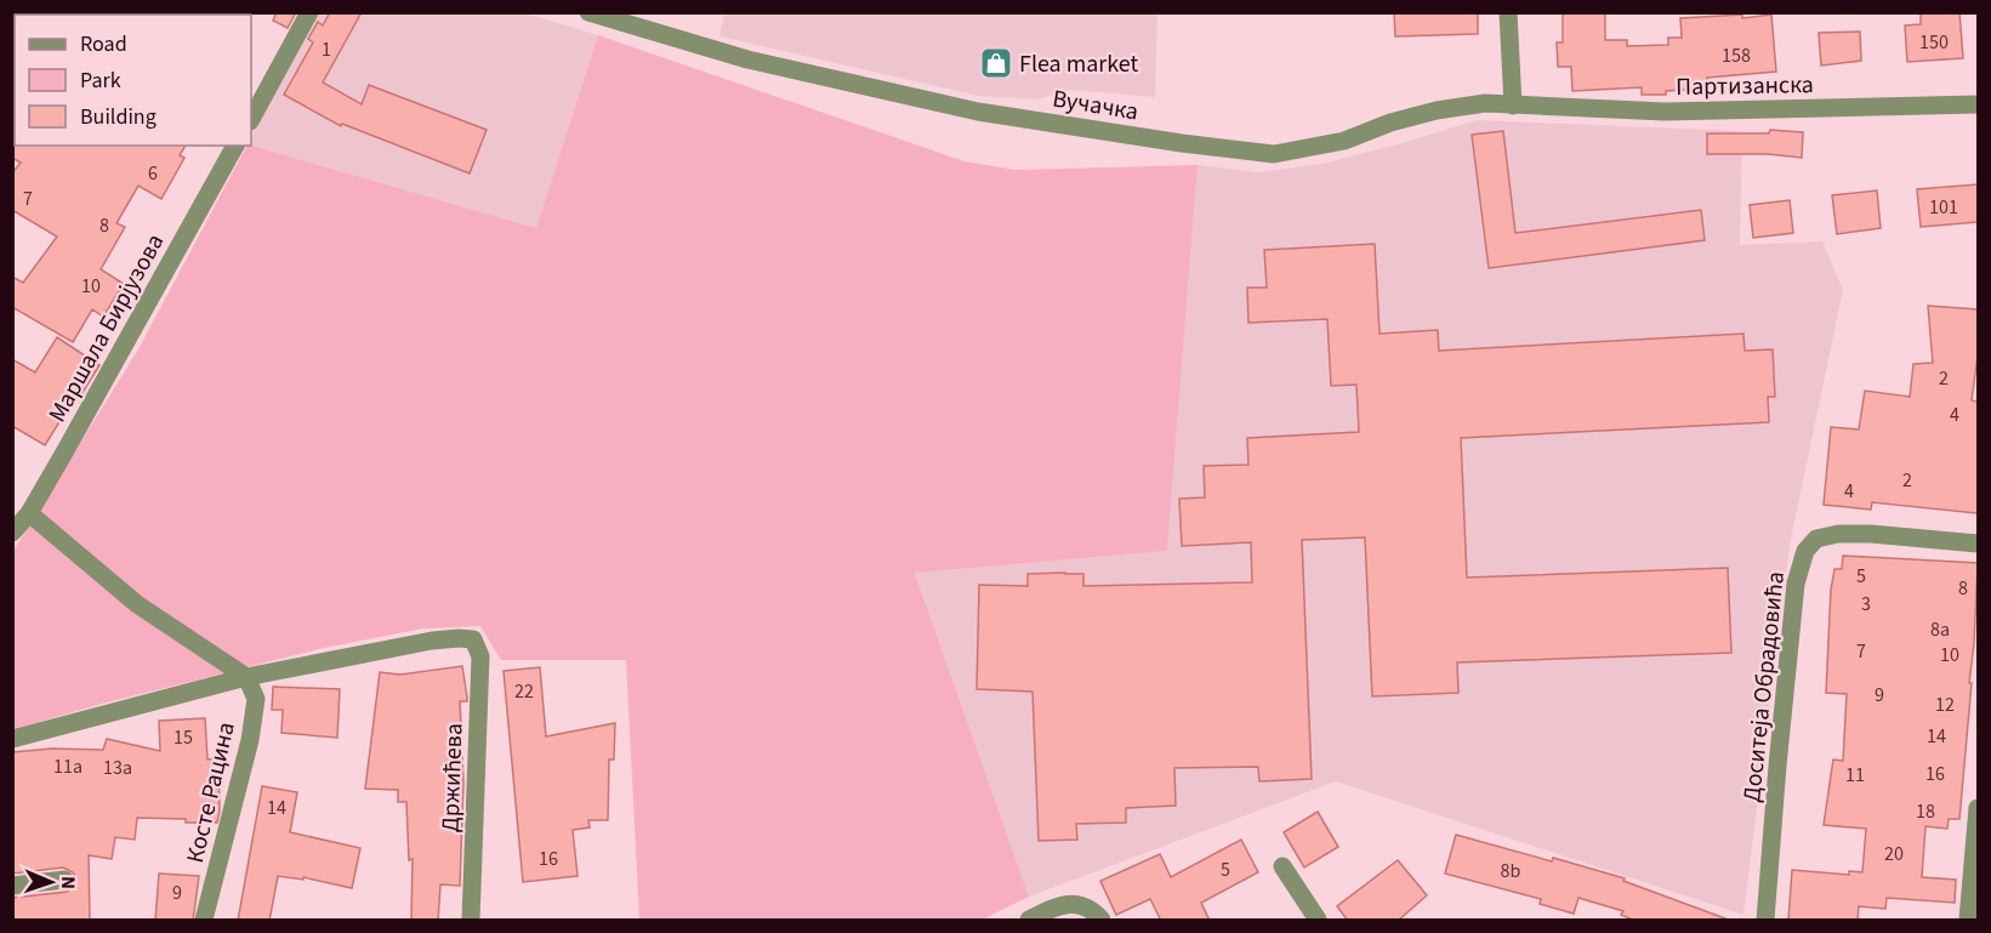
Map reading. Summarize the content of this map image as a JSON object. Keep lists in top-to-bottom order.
{
  "streets": {
    "street": [
      "Партизанска",
      "Вучачка",
      "Маршала Бирјузова",
      "Доситеја Обрадовића",
      "Држићева",
      "Косте Рацина"
    ]
  },
  "crossings": [
    ["Партизанска", "Вучачка"],
    ["Држићева", "Косте Рацина"]
  ],
  "places": {
    "shop": ["Flea market"]
  },
  "house_numbers": [
    "150",
    "1",
    "158",
    "6",
    "7",
    "101",
    "8",
    "10",
    "2",
    "4",
    "2",
    "4",
    "5",
    "8",
    "3",
    "8a",
    "7",
    "10",
    "22",
    "9",
    "12",
    "14",
    "15",
    "11a",
    "13a",
    "16",
    "11",
    "14",
    "18",
    "20",
    "16",
    "5",
    "8b",
    "9"
  ],
  "legend": ["Road", "Park", "Building"],
  "north": "right"
}
